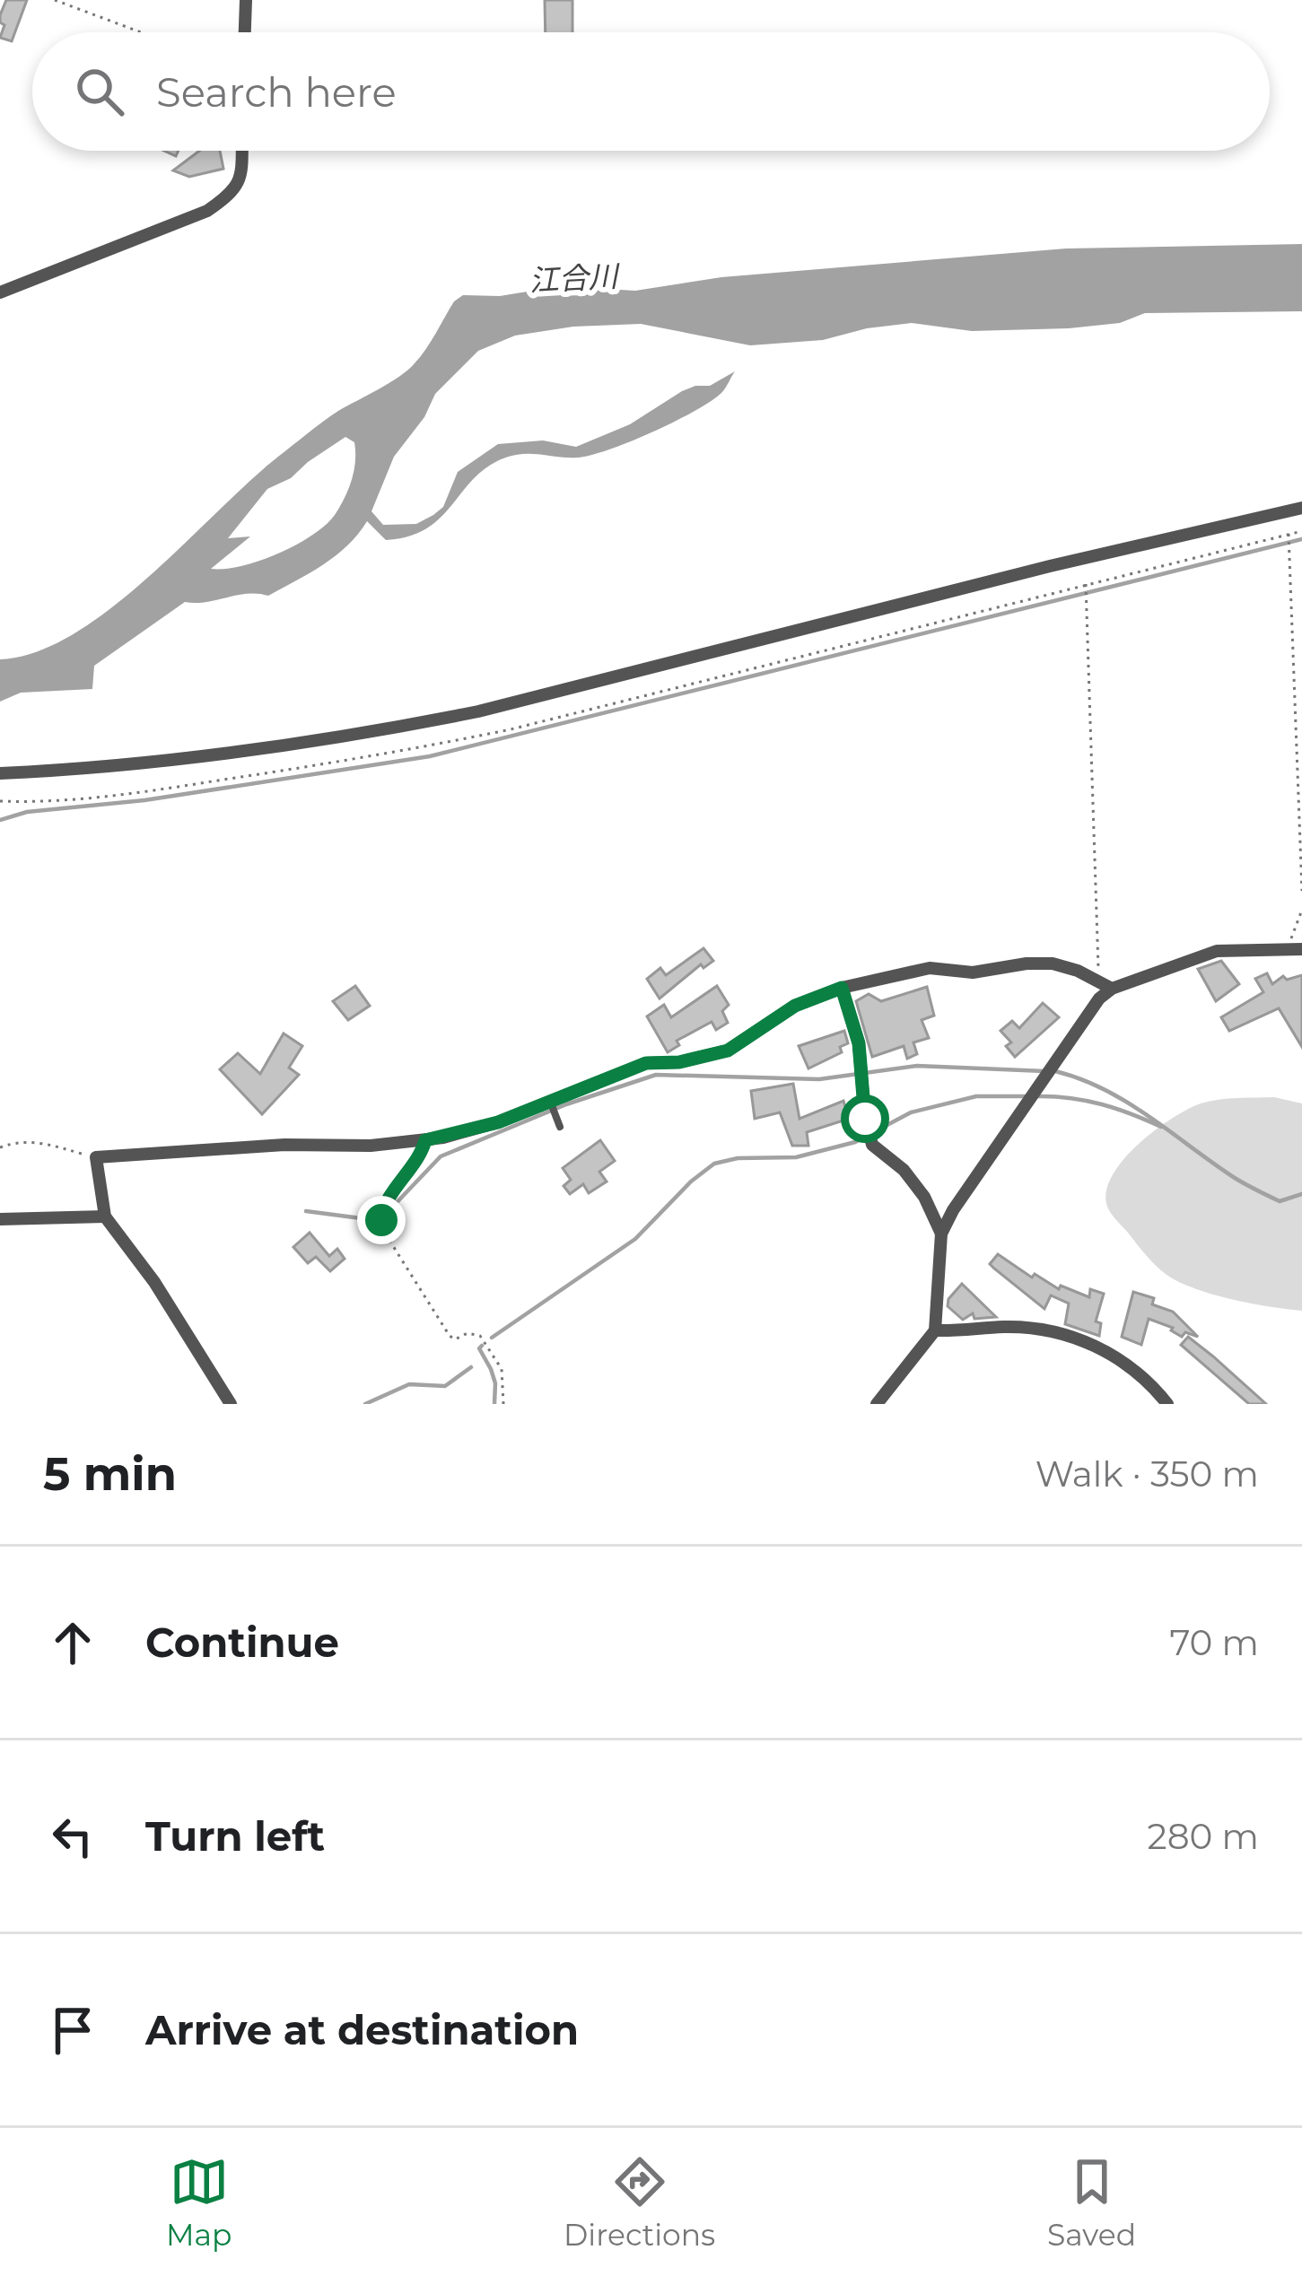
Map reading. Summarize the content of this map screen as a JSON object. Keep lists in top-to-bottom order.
{
  "water": ["江合川"],
  "page": {
    "search": "Search here",
    "heading": ["5 min", "Walk · 350 m"],
    "list": [
      ["Continue", "70 m"],
      ["Turn left", "280 m"],
      "Arrive at destination"
    ],
    "nav": ["Map", "Directions", "Saved"]
  }
}
